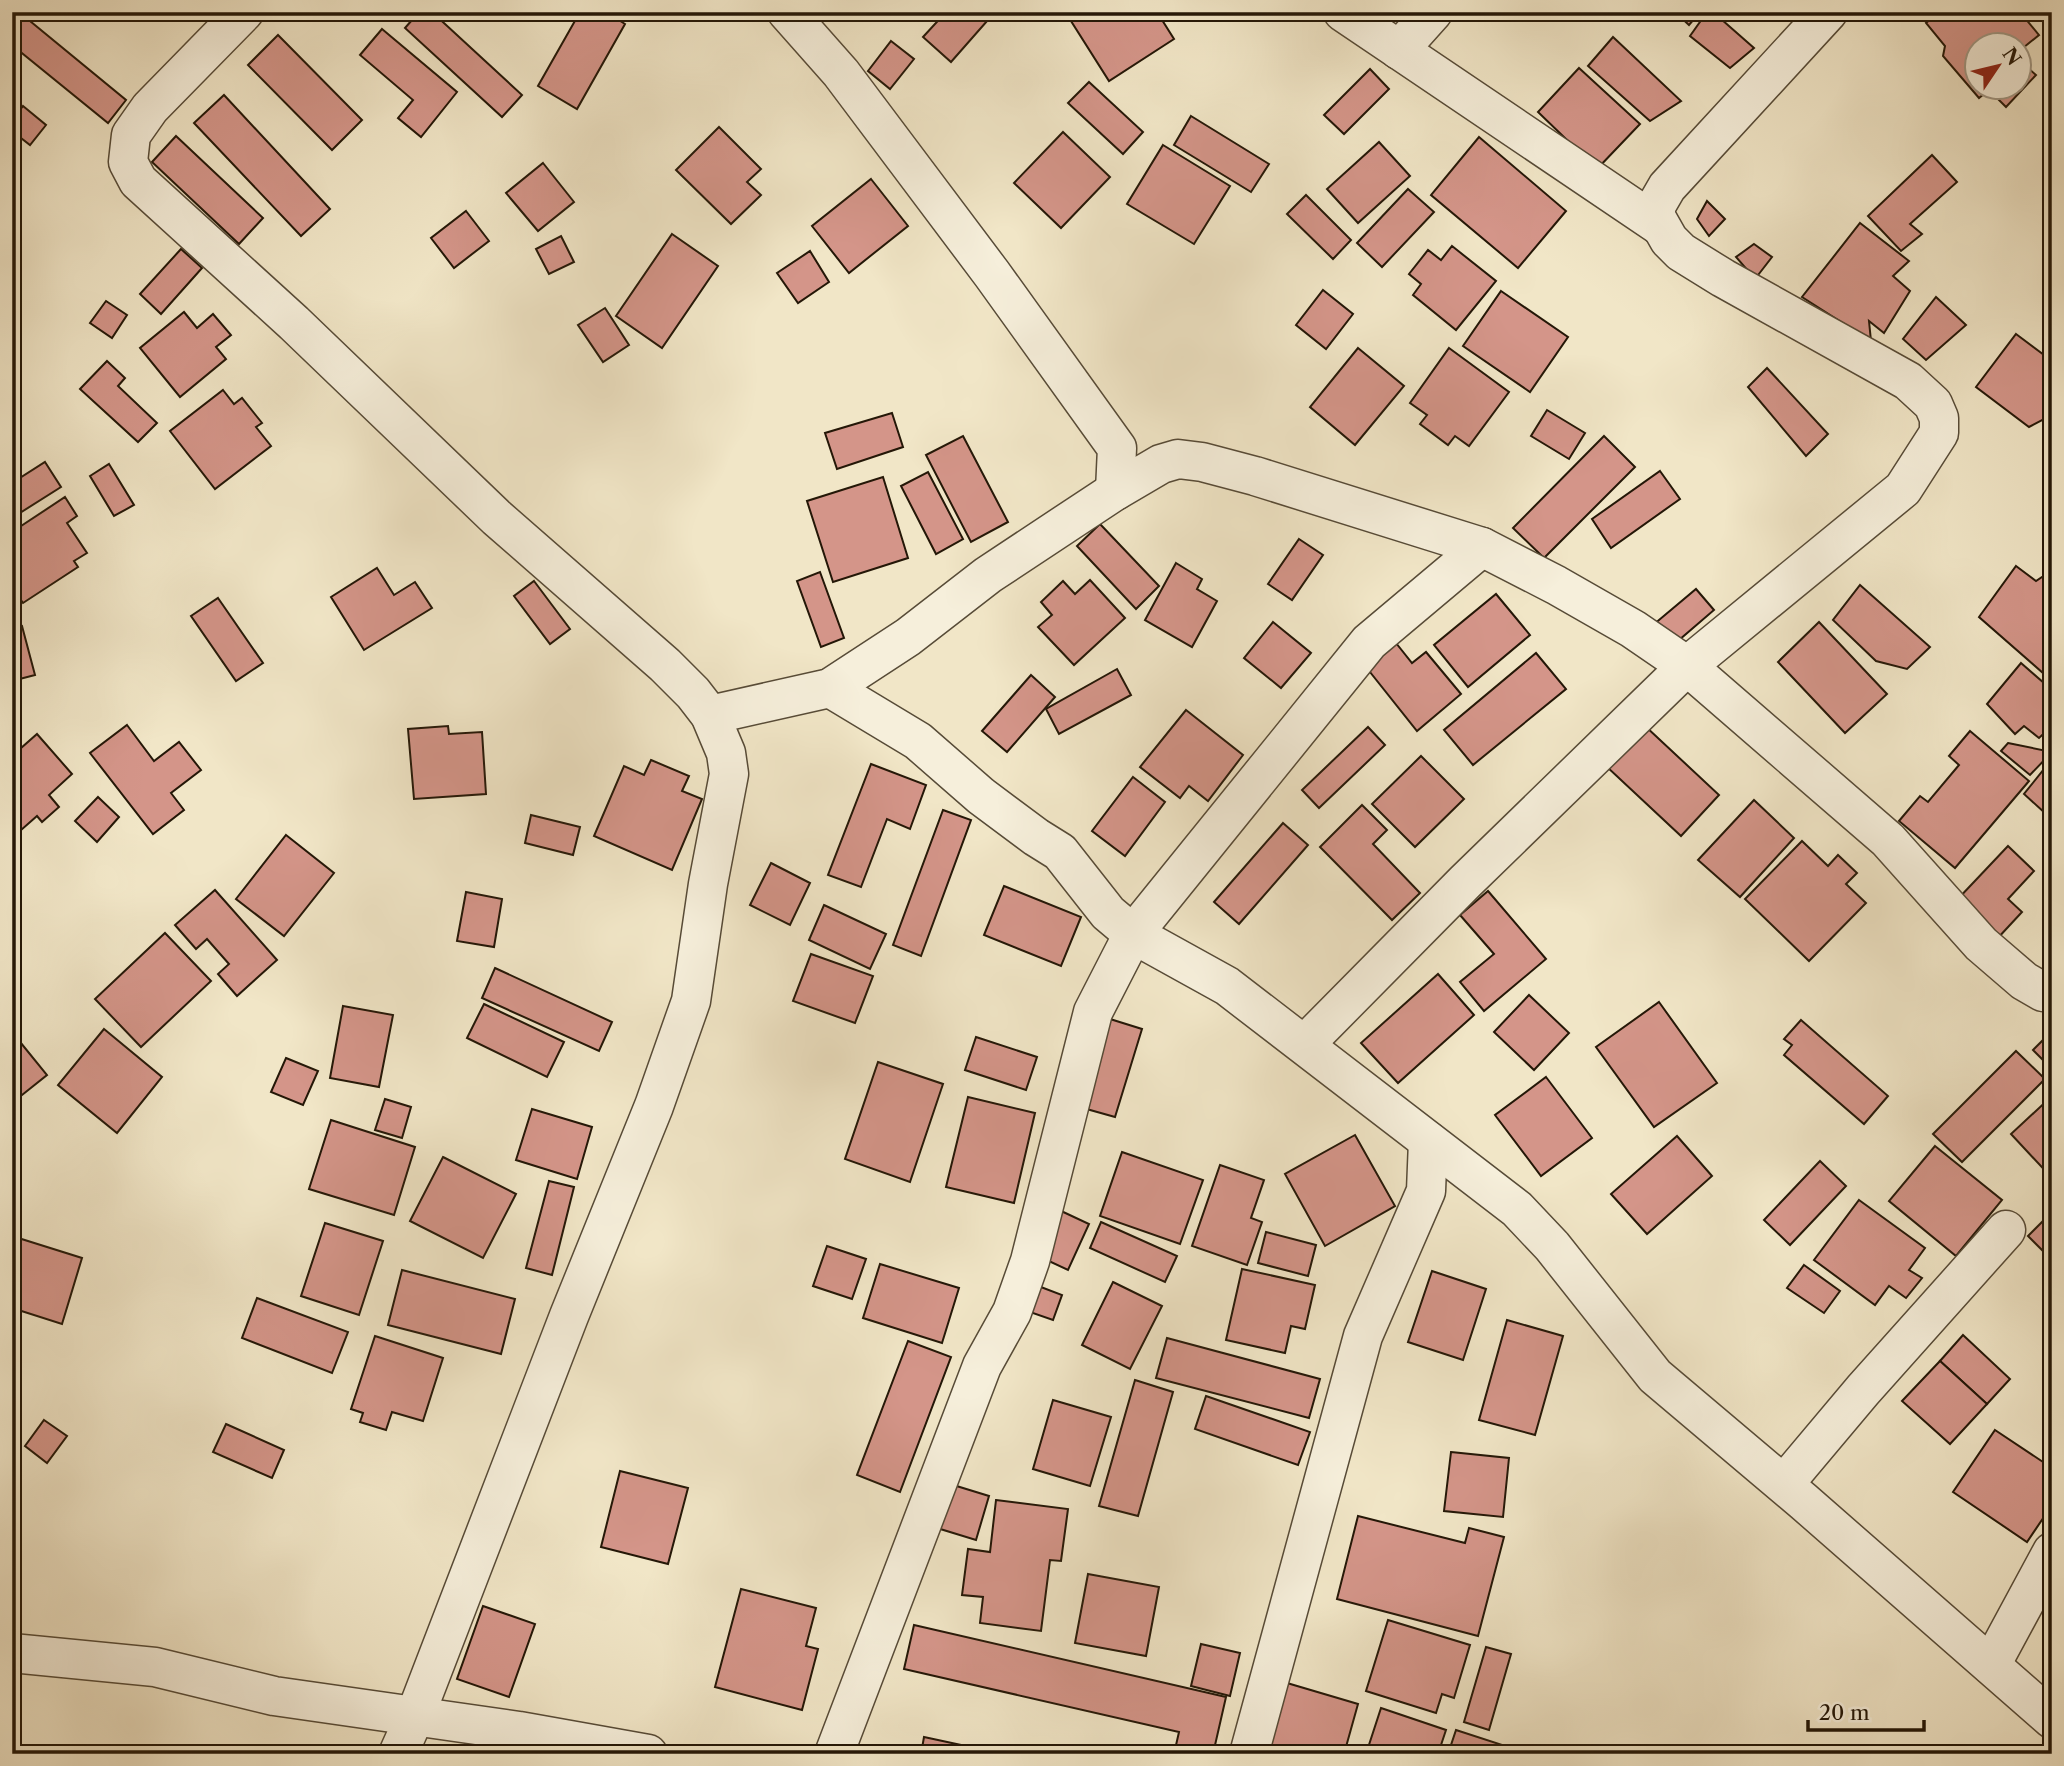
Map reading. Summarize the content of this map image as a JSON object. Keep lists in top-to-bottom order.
{
  "scale_bar": "20 m",
  "north": "top right"
}
